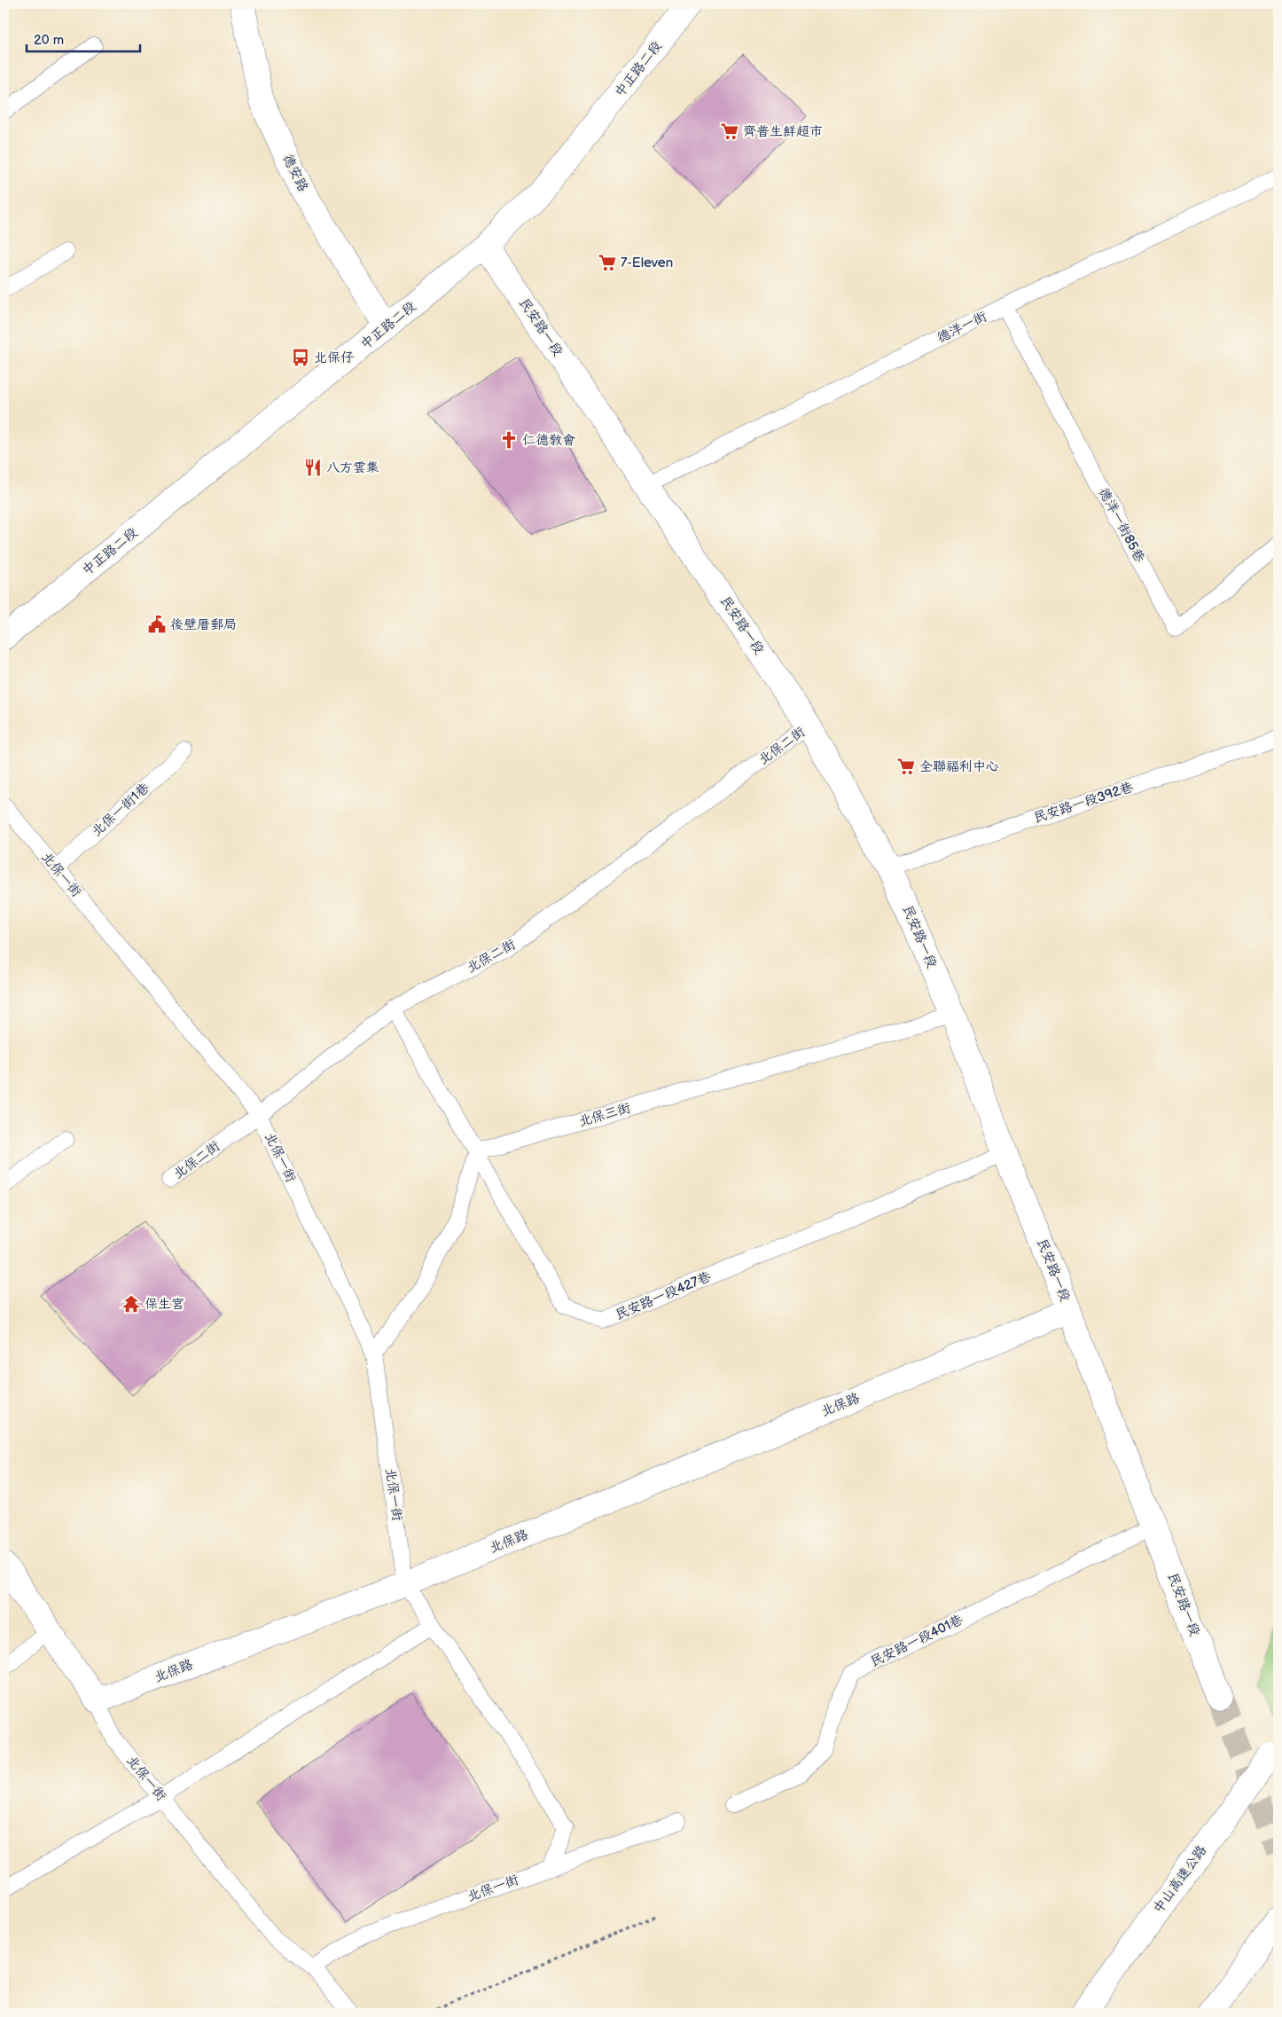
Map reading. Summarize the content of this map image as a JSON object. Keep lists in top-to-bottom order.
{
  "streets": {
    "main road": [
      "中正路二段",
      "德安路",
      "民安路一段",
      "北保路",
      "中山高速公路"
    ],
    "lane": [
      "德洋一街",
      "德洋一街85巷",
      "北保二街",
      "民安路一段392巷",
      "北保一街1巷",
      "北保一街",
      "北保三街",
      "民安路一段427巷",
      "民安路一段401巷"
    ]
  },
  "crossings": [
    ["中正路二段", "德安路"],
    ["中正路二段", "民安路一段"],
    ["民安路一段", "德洋一街"],
    ["民安路一段", "北保二街"],
    ["民安路一段", "民安路一段392巷"],
    ["民安路一段", "北保三街"],
    ["民安路一段", "民安路一段427巷"],
    ["民安路一段", "北保路"],
    ["民安路一段", "民安路一段401巷"],
    ["德洋一街", "德洋一街85巷"],
    ["北保二街", "北保一街"],
    ["北保二街", "民安路一段427巷"],
    ["北保一街1巷", "北保一街"],
    ["北保一街", "北保路"],
    ["北保三街", "民安路一段427巷"]
  ],
  "places": {
    "supermarket": ["齊普生鮮超市", "7-Eleven", "全聯福利中心"],
    "bus stop": ["北保仔"],
    "church": ["仁德教會"],
    "restaurant": ["八方雲集"],
    "public building": ["後壁厝郵局"],
    "temple": ["保生宮"]
  },
  "scale_bar": "20 m"
}
